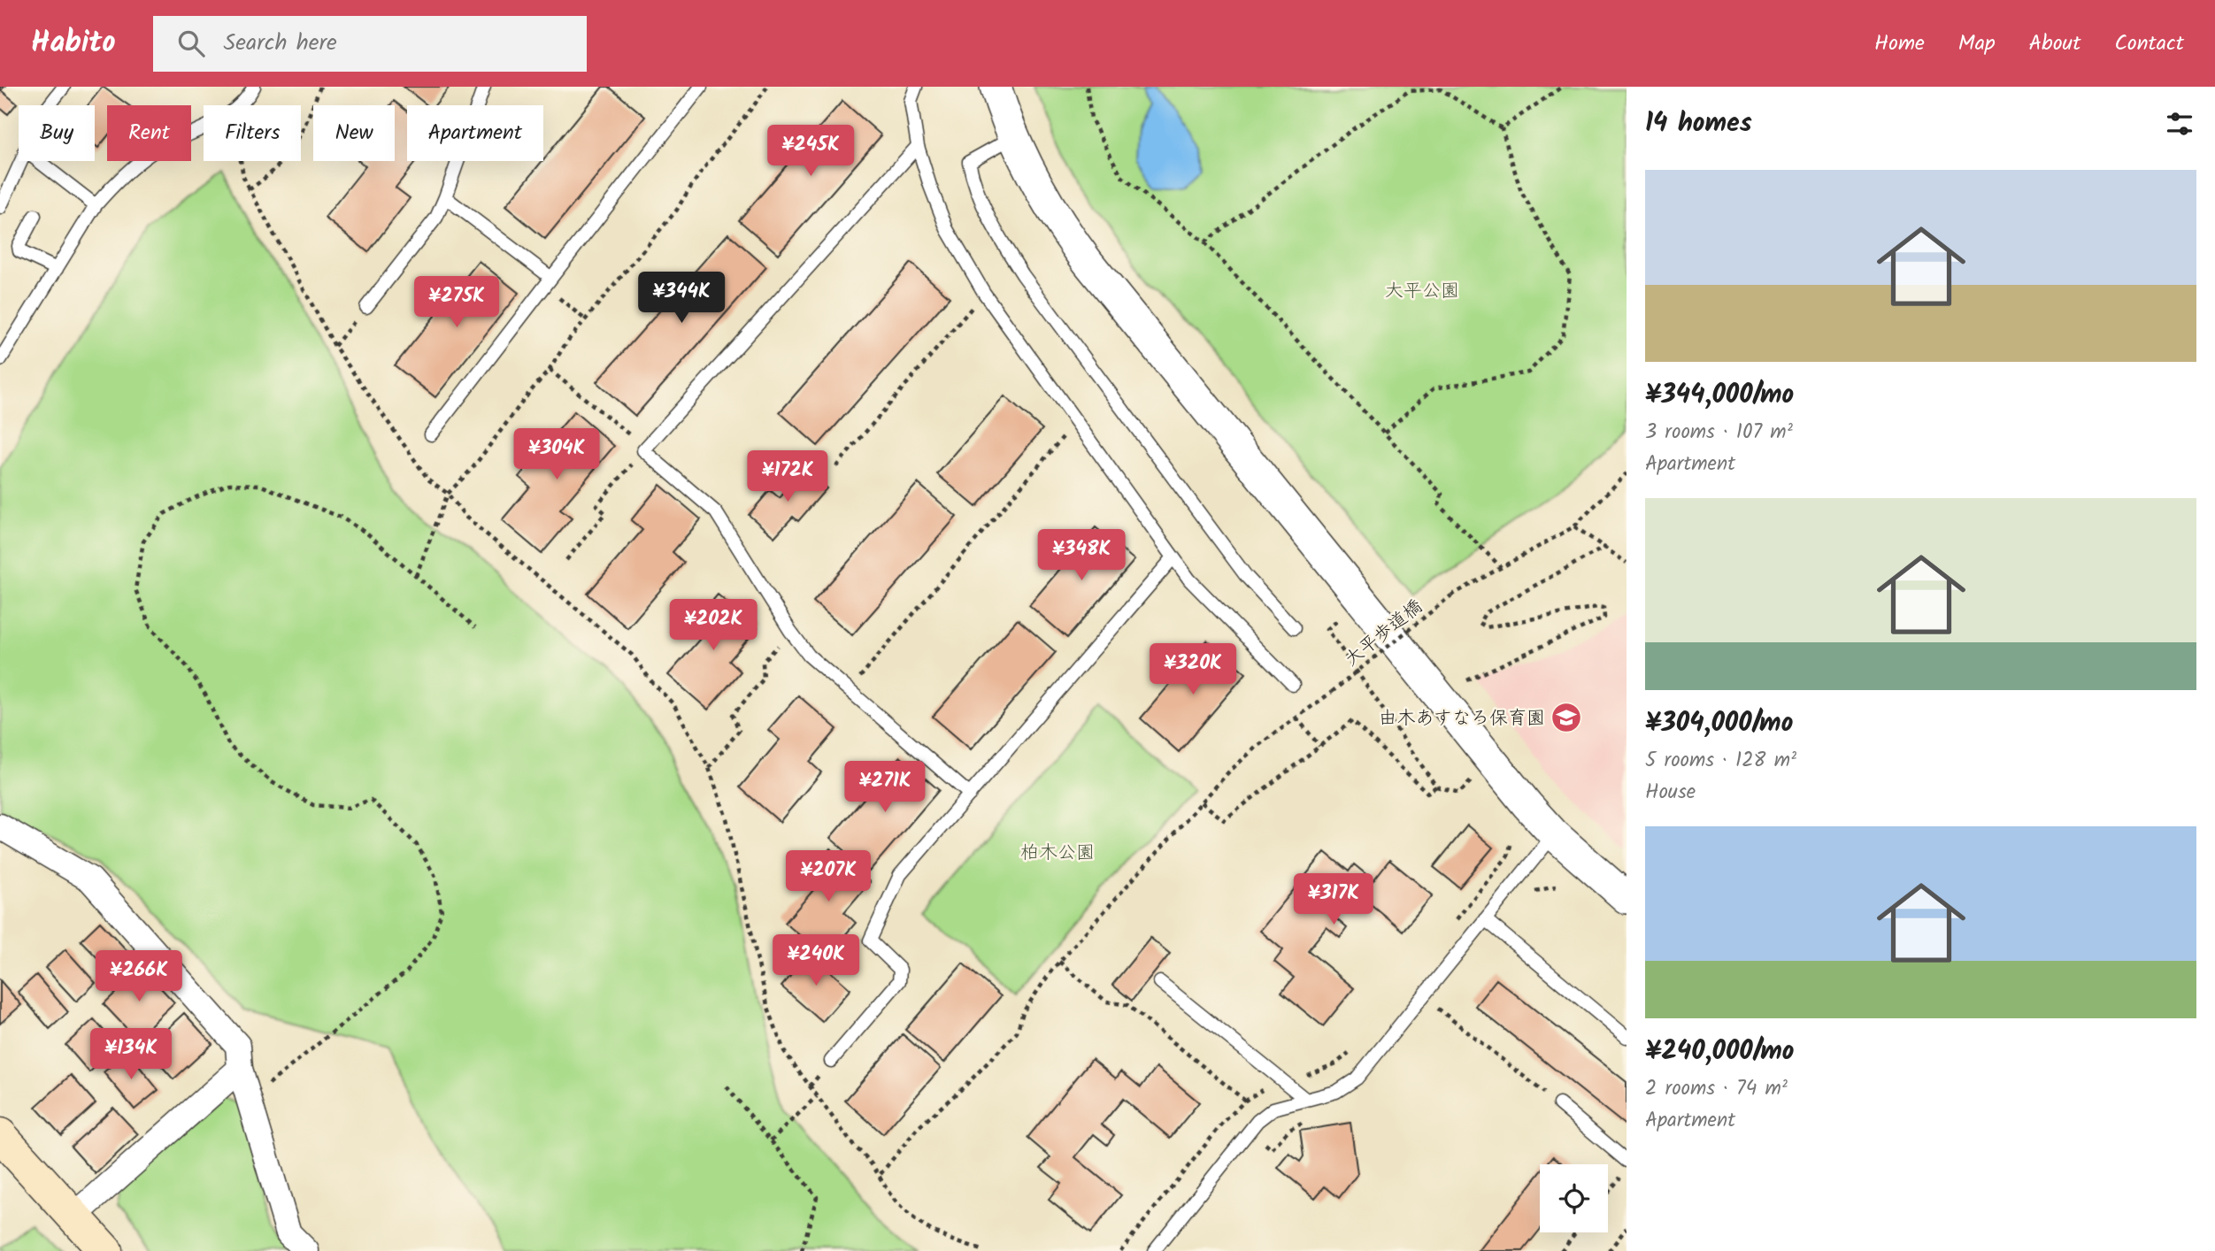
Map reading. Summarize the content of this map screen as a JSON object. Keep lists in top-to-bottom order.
{
  "streets": {
    "path": ["大平歩道橋"]
  },
  "parks": ["大平公園", "柏木公園"],
  "places": {
    "school or university": ["由木あすなろ保育園"]
  },
  "page": {
    "header": "Habito",
    "search": "Search here",
    "nav": [
      "Home",
      "Map",
      "About",
      "Contact"
    ],
    "heading": "14 homes",
    "chip": [
      "Buy",
      "Rent",
      "Filters",
      "New",
      "Apartment"
    ],
    "price": [
      "¥245K",
      "¥344K",
      "¥275K",
      "¥304K",
      "¥172K",
      "¥348K",
      "¥202K",
      "¥320K",
      "¥271K",
      "¥207K",
      "¥317K",
      "¥240K",
      "¥266K",
      "¥134K"
    ],
    "list": [
      {
        "name": "¥344,000/mo",
        "note": "3 rooms · 107 m² · Apartment"
      },
      {
        "name": "¥304,000/mo",
        "note": "5 rooms · 128 m² · House"
      },
      {
        "name": "¥240,000/mo",
        "note": "2 rooms · 74 m² · Apartment"
      }
    ]
  }
}
